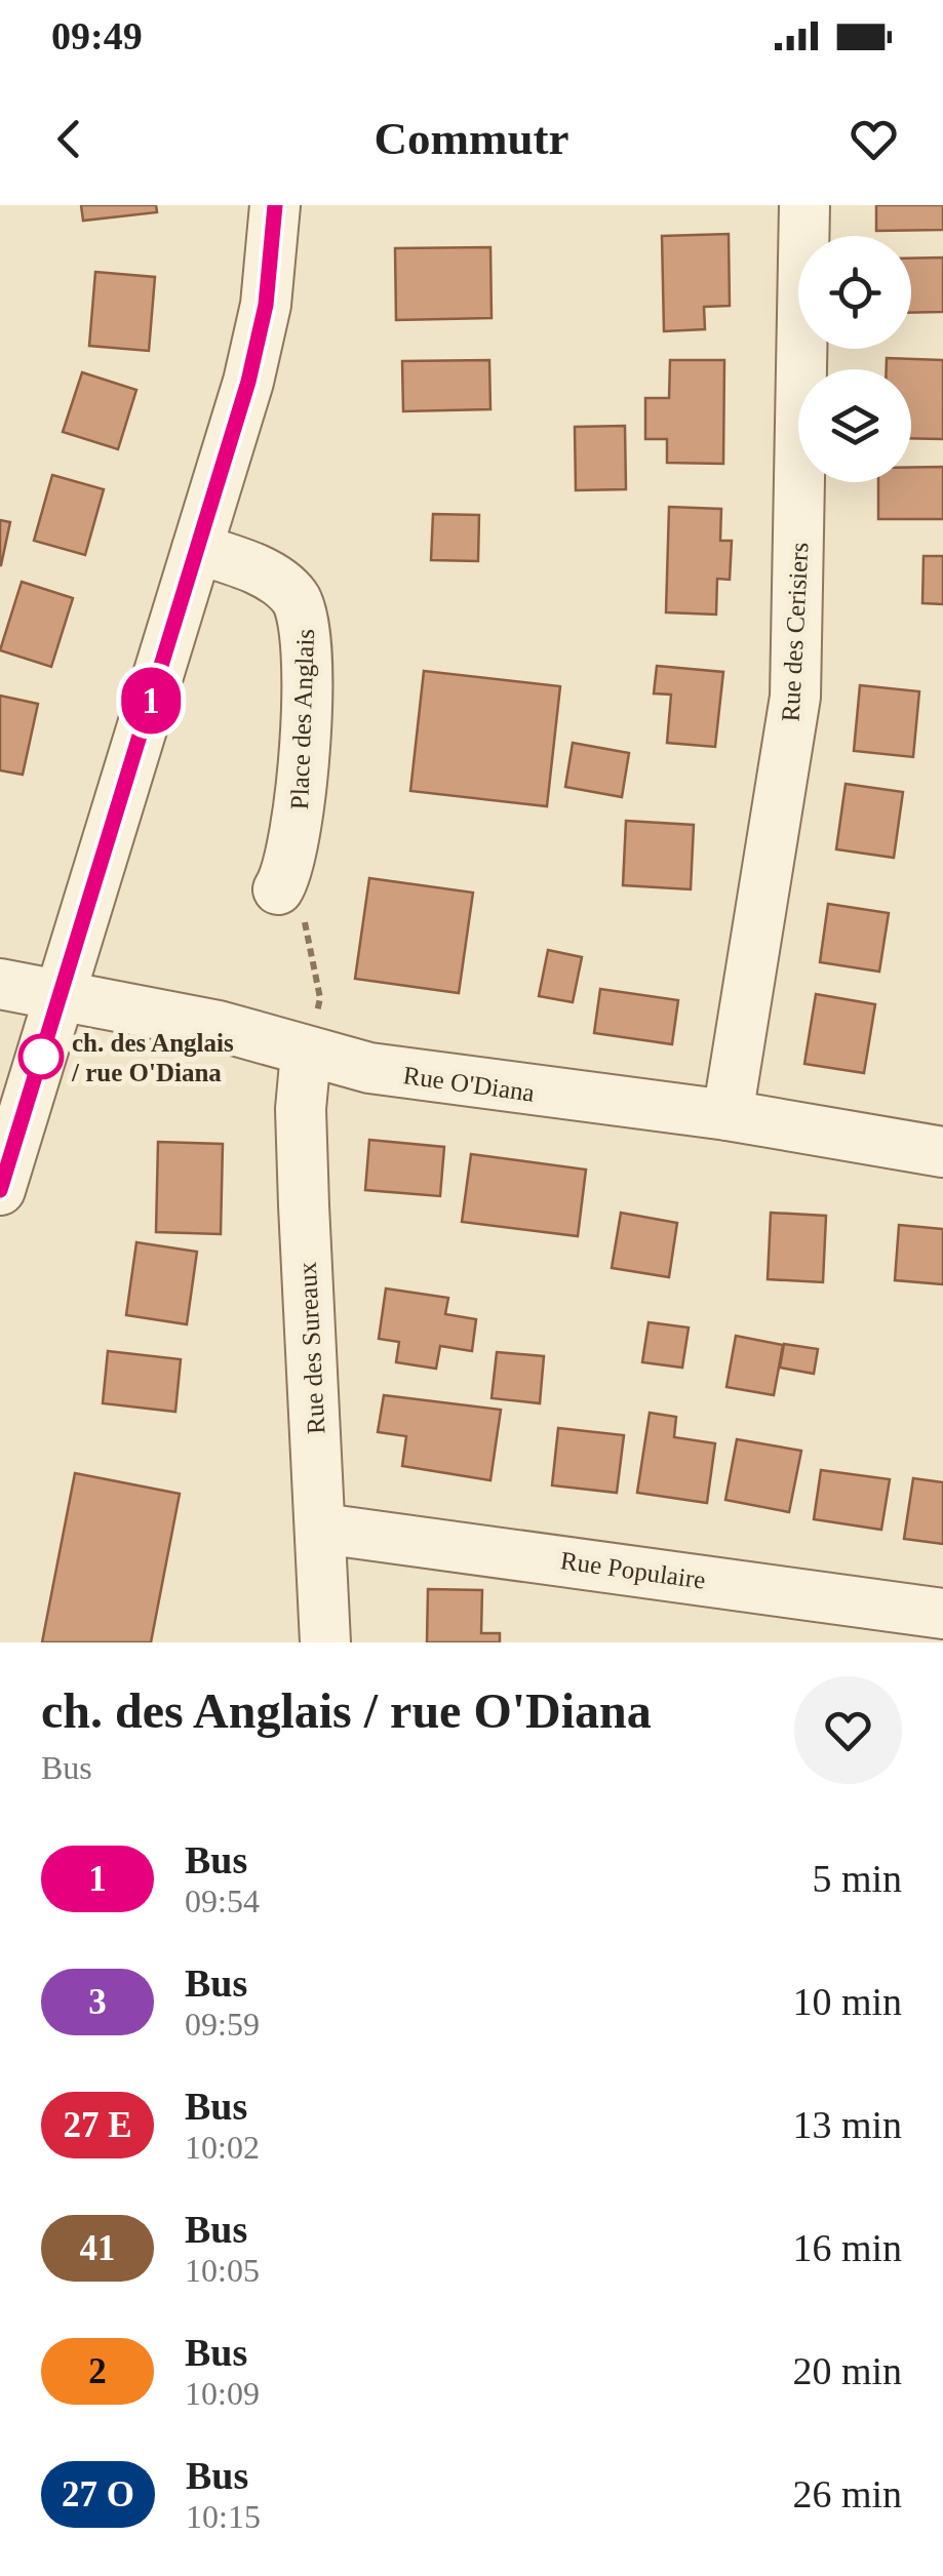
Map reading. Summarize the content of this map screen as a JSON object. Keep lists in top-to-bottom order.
{
  "streets": {
    "street": [
      "Rue des Cerisiers",
      "Place des Anglais",
      "Rue O'Diana",
      "Rue des Sureaux",
      "Rue Populaire"
    ]
  },
  "crossings": [
    ["Rue des Cerisiers", "Rue O'Diana"],
    ["Rue O'Diana", "Rue des Sureaux"],
    ["Rue des Sureaux", "Rue Populaire"]
  ],
  "places": ["ch. des Anglais / rue O'Diana"],
  "lines": ["bus line 1"],
  "page": {
    "status": "09:49",
    "header": "Commutr",
    "on_map": "1",
    "heading": ["ch. des Anglais / rue O'Diana", "Bus"],
    "list": [
      {
        "mark": "1",
        "name": "Bus",
        "note": "09:54",
        "value": "5 min"
      },
      {
        "mark": "3",
        "name": "Bus",
        "note": "09:59",
        "value": "10 min"
      },
      {
        "mark": "27 E",
        "name": "Bus",
        "note": "10:02",
        "value": "13 min"
      },
      {
        "mark": "41",
        "name": "Bus",
        "note": "10:05",
        "value": "16 min"
      },
      {
        "mark": "2",
        "name": "Bus",
        "note": "10:09",
        "value": "20 min"
      },
      {
        "mark": "27 O",
        "name": "Bus",
        "note": "10:15",
        "value": "26 min"
      }
    ]
  }
}
